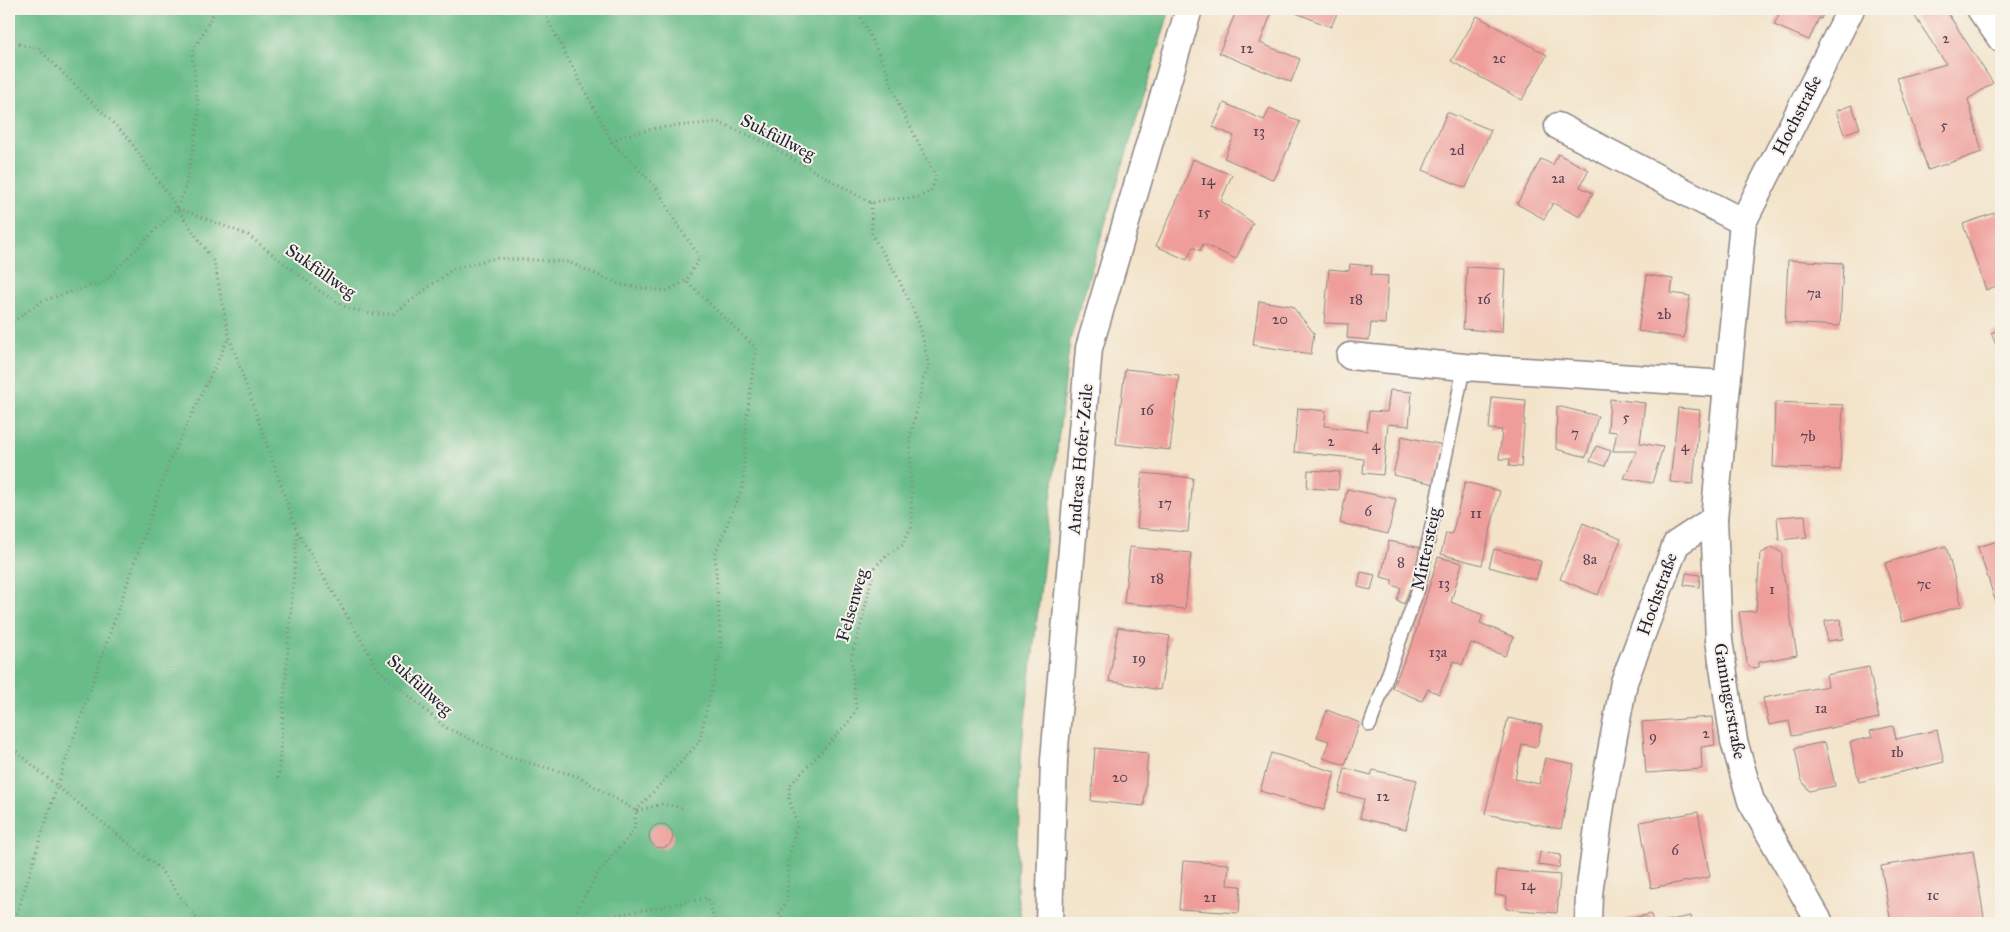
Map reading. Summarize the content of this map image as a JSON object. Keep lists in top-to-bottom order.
{
  "streets": {
    "street": ["Hochstraße", "Andreas Hofer-Zeile", "Gamingerstraße"],
    "lane": ["Mittersteig"],
    "path": ["Sukfüllweg", "Felsenweg"]
  },
  "crossings": [
    ["Hochstraße", "Gamingerstraße"],
    ["Sukfüllweg", "Felsenweg"]
  ],
  "house_numbers": [
    "2",
    "12",
    "2c",
    "5",
    "13",
    "2d",
    "2a",
    "14",
    "15",
    "7a",
    "18",
    "16",
    "2b",
    "20",
    "16",
    "5",
    "7",
    "7b",
    "2",
    "4",
    "4",
    "17",
    "6",
    "11",
    "8a",
    "8",
    "18",
    "13",
    "7c",
    "1",
    "13a",
    "19",
    "1a",
    "2",
    "9",
    "1b",
    "20",
    "12",
    "6",
    "14",
    "1c",
    "21"
  ]
}
